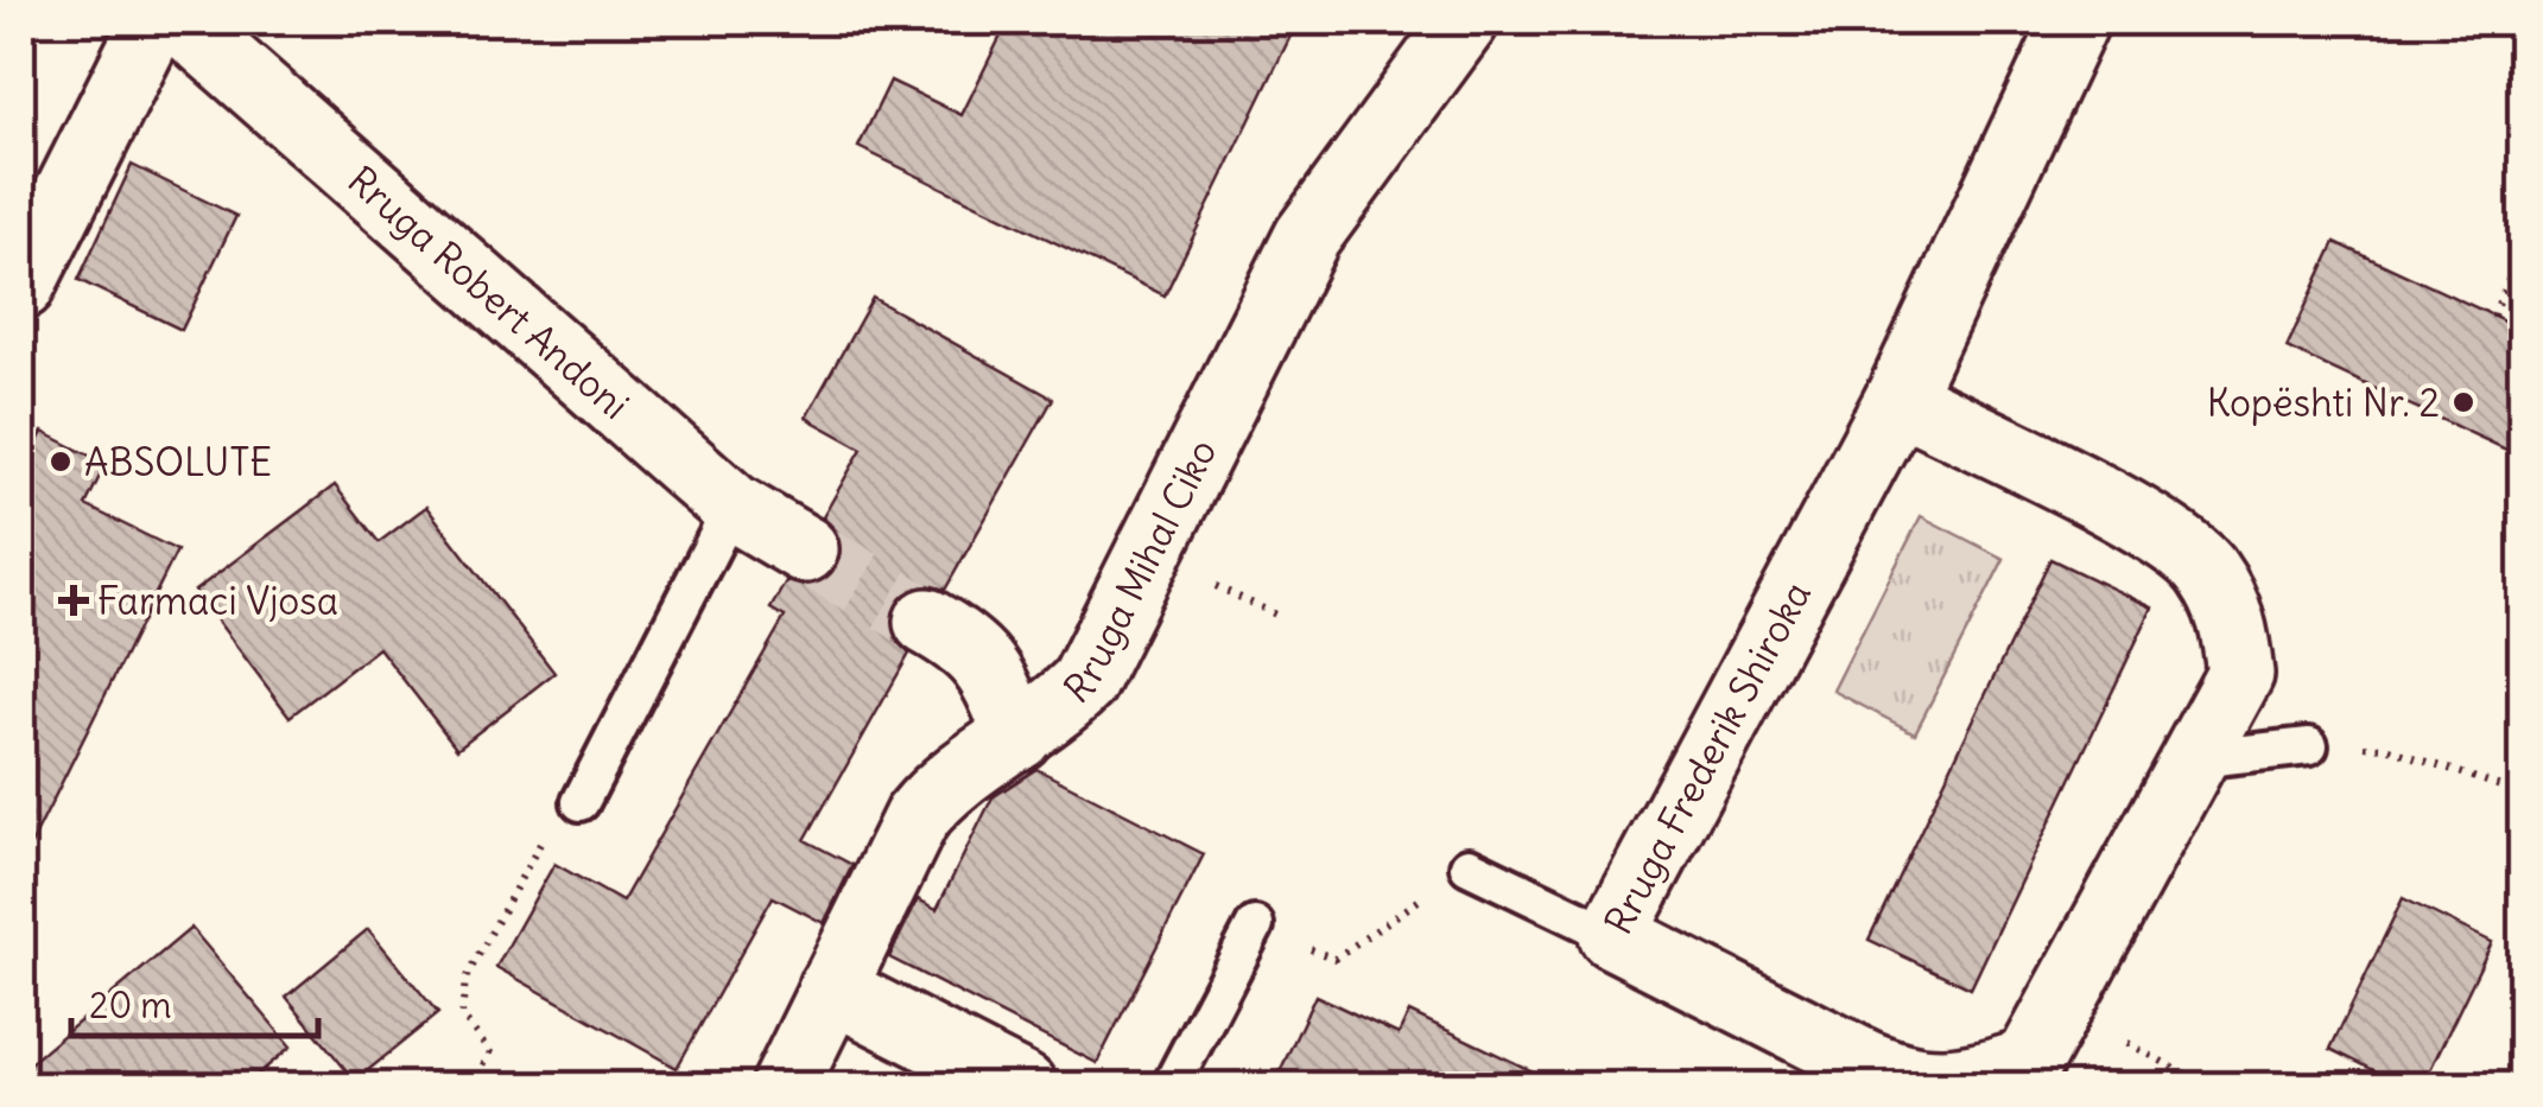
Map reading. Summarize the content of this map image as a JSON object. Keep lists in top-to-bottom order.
{
  "streets": {
    "street": ["Rruga Robert Andoni", "Rruga Mihal Ciko", "Rruga Frederik Shiroka"]
  },
  "places": {
    "other": ["Kopështi Nr. 2", "ABSOLUTE"],
    "health": ["Farmaci Vjosa"]
  },
  "scale_bar": "20 m"
}
